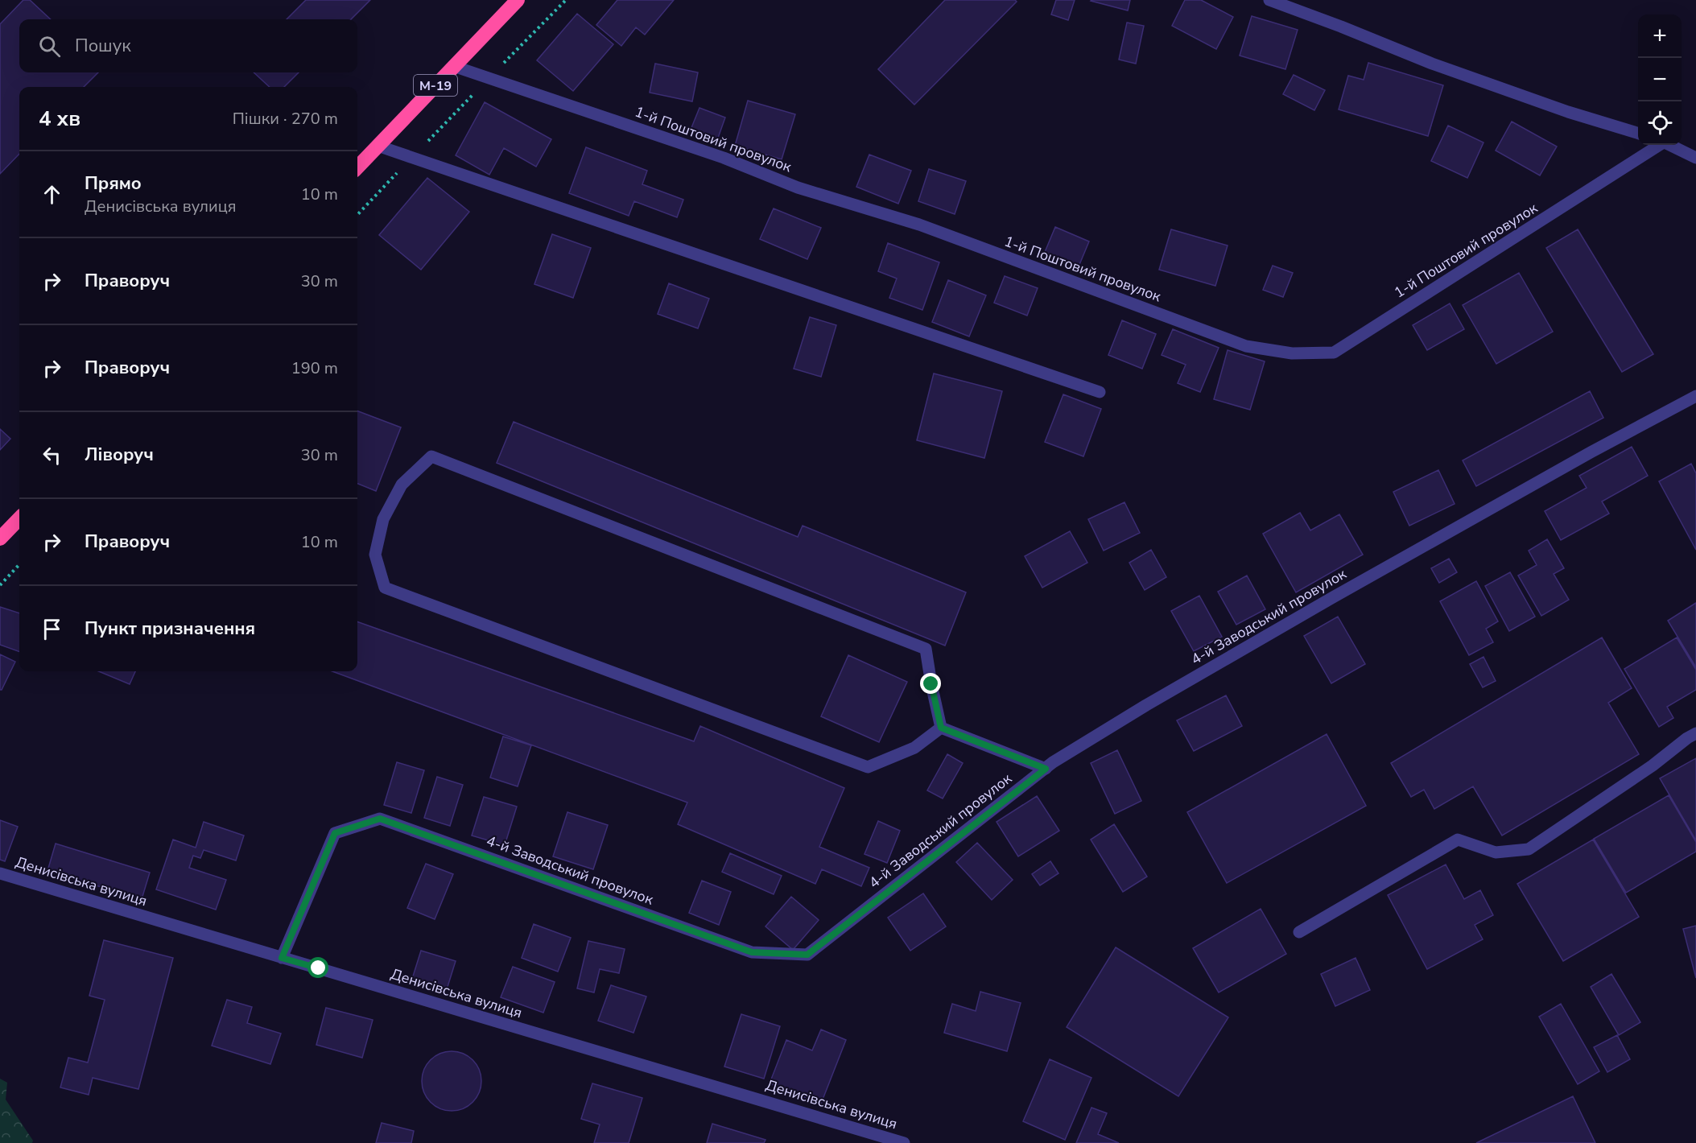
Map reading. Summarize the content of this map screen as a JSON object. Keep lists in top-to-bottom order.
{
  "streets": {
    "highway": ["М-19"],
    "street": ["1-й Поштовий провулок", "4-й Заводський провулок", "Денисівська вулиця"]
  },
  "crossings": [
    ["М-19", "1-й Поштовий провулок"],
    ["4-й Заводський провулок", "Денисівська вулиця"]
  ],
  "page": {
    "map_buttons": ["+", "−"],
    "search": "Пошук",
    "heading": ["4 хв", "Пішки · 270 m"],
    "list": [
      ["Прямо", "Денисівська вулиця", "10 m"],
      ["Праворуч", "30 m"],
      ["Праворуч", "190 m"],
      ["Ліворуч", "30 m"],
      ["Праворуч", "10 m"],
      "Пункт призначення"
    ]
  }
}
